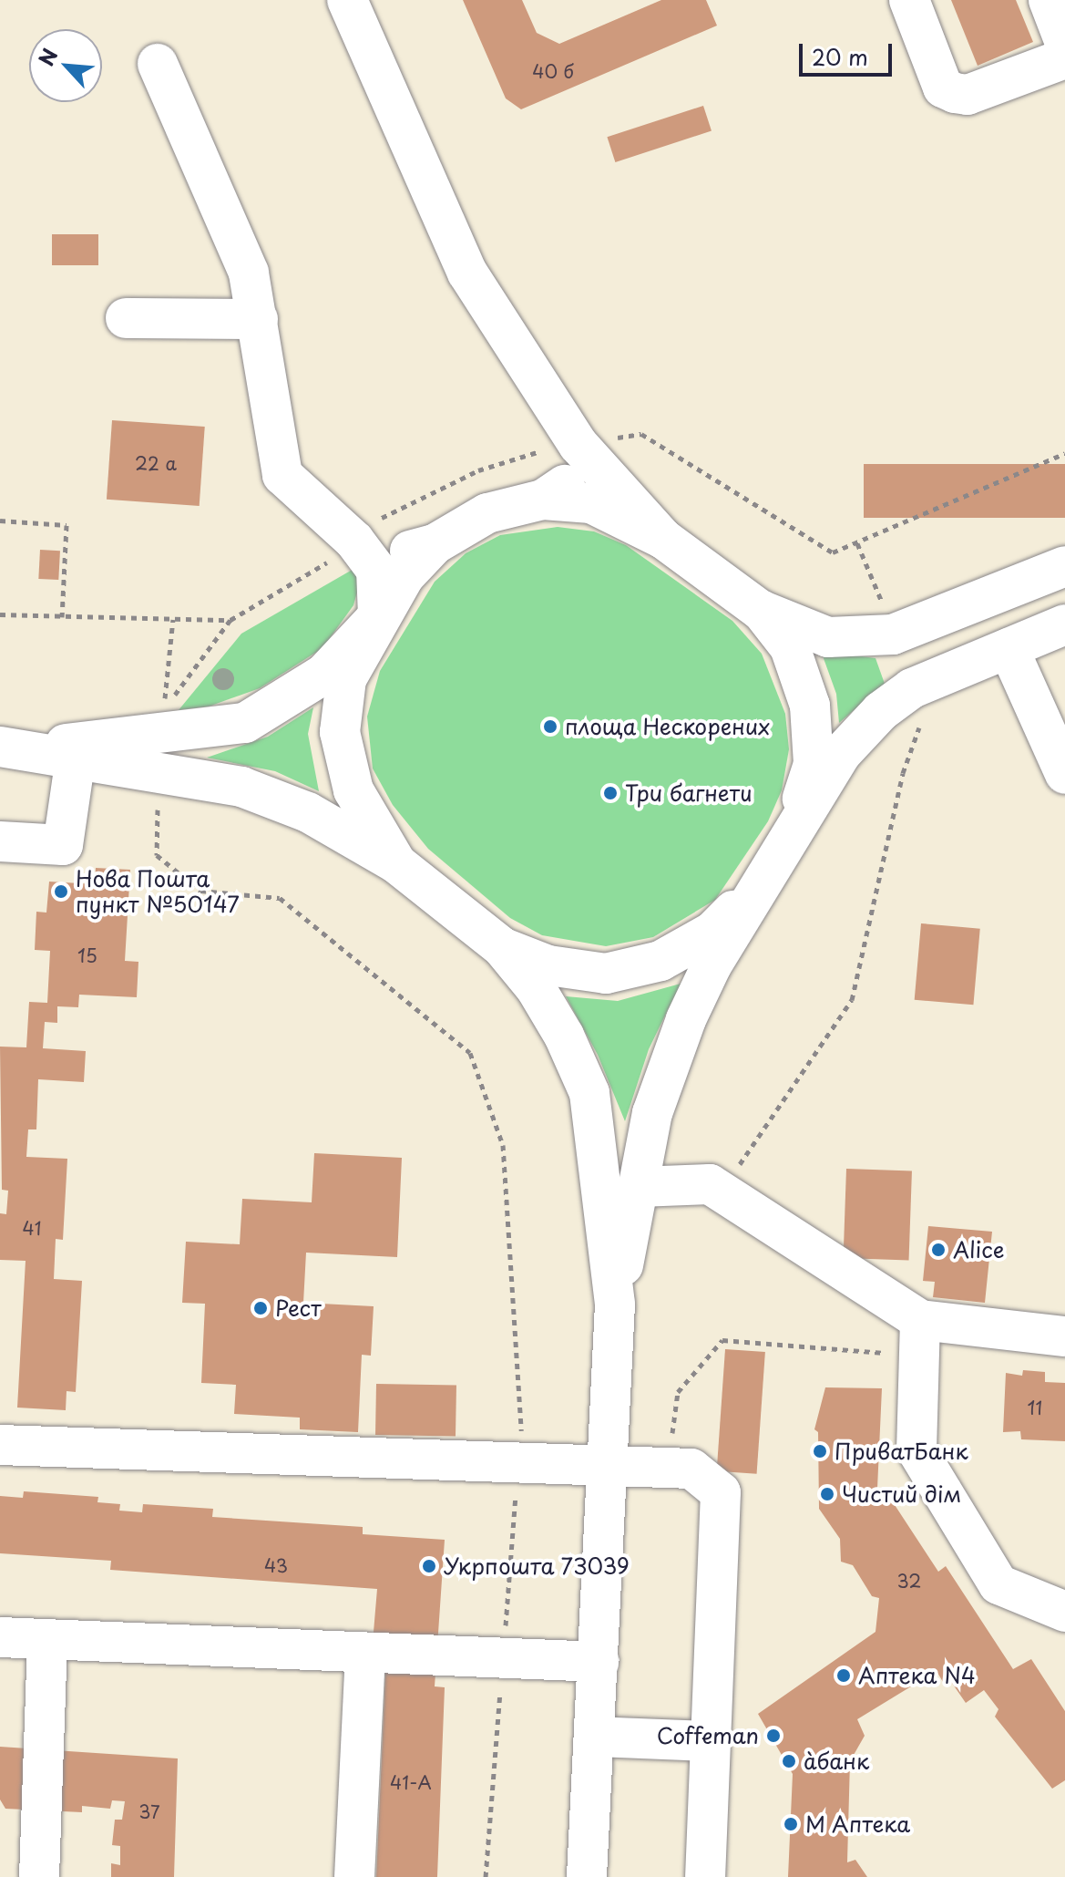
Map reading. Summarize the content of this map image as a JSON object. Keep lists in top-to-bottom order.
{
  "places": [
    "площа Нескорених",
    "Три багнети",
    "Нова Пошта пункт №50147",
    "Alice",
    "Рест",
    "ПриватБанк",
    "Чистий дім",
    "Укрпошта 73039",
    "Аптека N4",
    "Coffeman",
    "а̀банк",
    "М Аптека"
  ],
  "house_numbers": [
    "40 б",
    "22 а",
    "15",
    "41",
    "11",
    "43",
    "32",
    "41-А",
    "37"
  ],
  "scale_bar": "20 m",
  "north": "top left"
}
